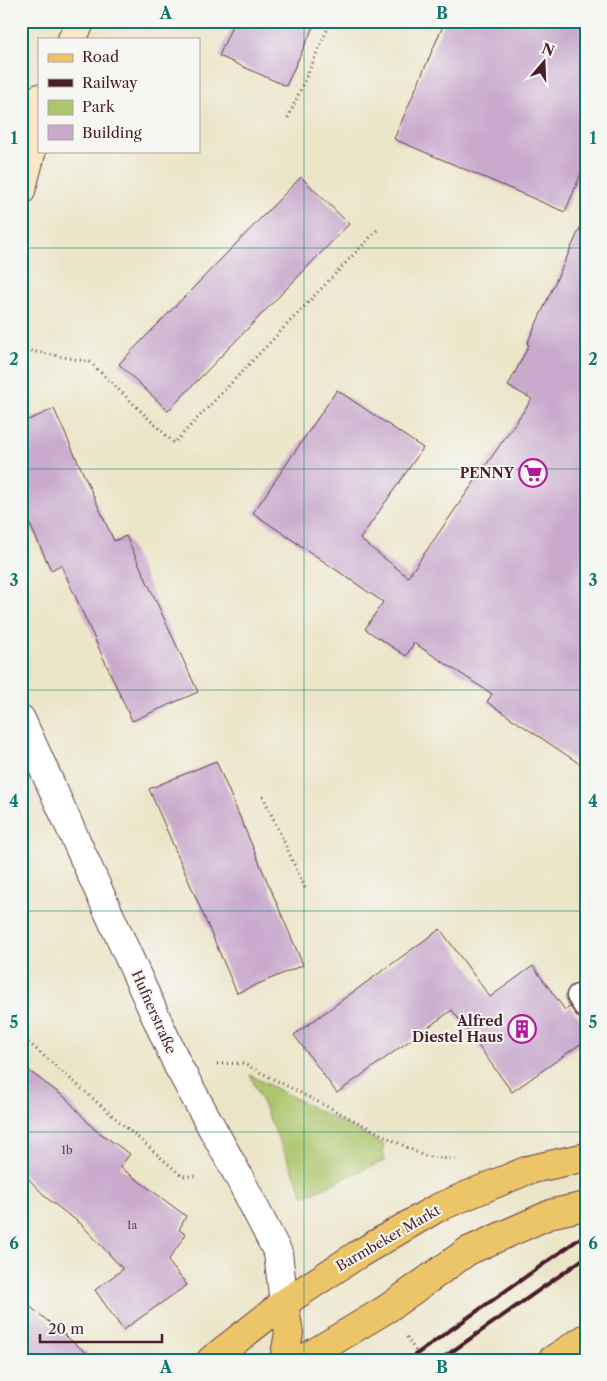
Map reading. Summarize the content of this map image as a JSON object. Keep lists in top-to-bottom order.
{
  "streets": {
    "main road": ["Barmbeker Markt"],
    "street": ["Hufnerstraße"]
  },
  "crossings": [
    ["Hufnerstraße", "Barmbeker Markt"]
  ],
  "places": {
    "supermarket": ["PENNY"],
    "building": ["Alfred Diestel Haus"]
  },
  "house_numbers": ["1b", "1a"],
  "legend": [
    "Road",
    "Railway",
    "Park",
    "Building"
  ],
  "scale_bar": "20 m",
  "north": "top",
  "grid": {
    "columns": ["A", "B"],
    "rows": [
      "1",
      "2",
      "3",
      "4",
      "5",
      "6"
    ]
  }
}
